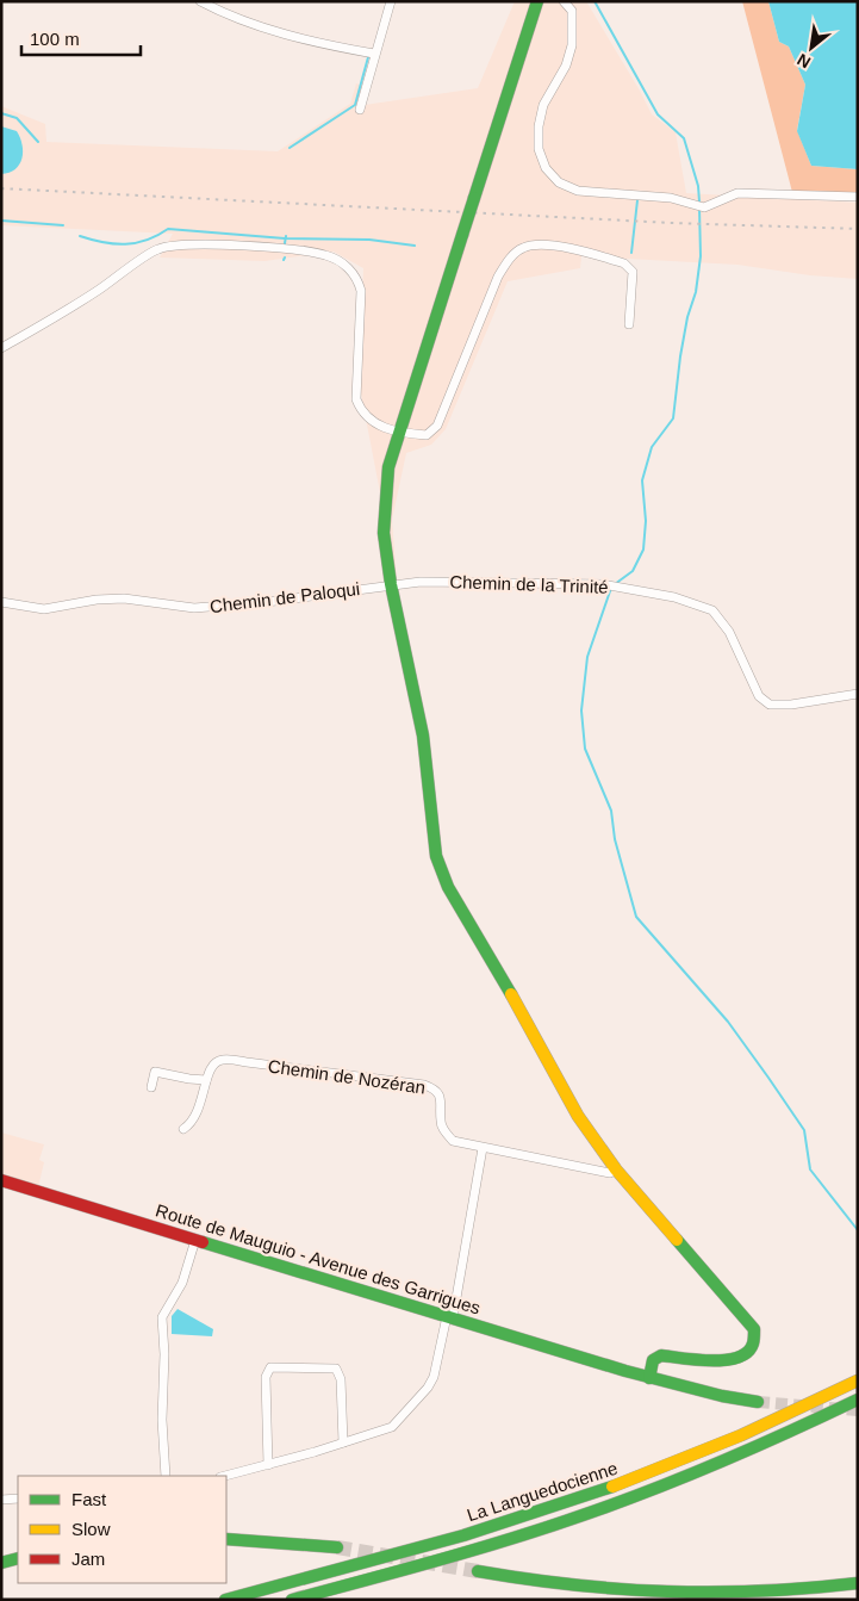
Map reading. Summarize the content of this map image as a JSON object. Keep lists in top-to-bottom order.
{
  "streets": {
    "main road": ["Route de Mauguio - Avenue des Garrigues", "La Languedocienne"],
    "street": ["Chemin de la Trinité", "Chemin de Paloqui", "Chemin de Nozéran"]
  },
  "crossings": [
    ["Chemin de la Trinité", "Chemin de Paloqui"]
  ],
  "legend": ["Fast", "Slow", "Jam"],
  "scale_bar": "100 m",
  "north": "bottom left"
}
